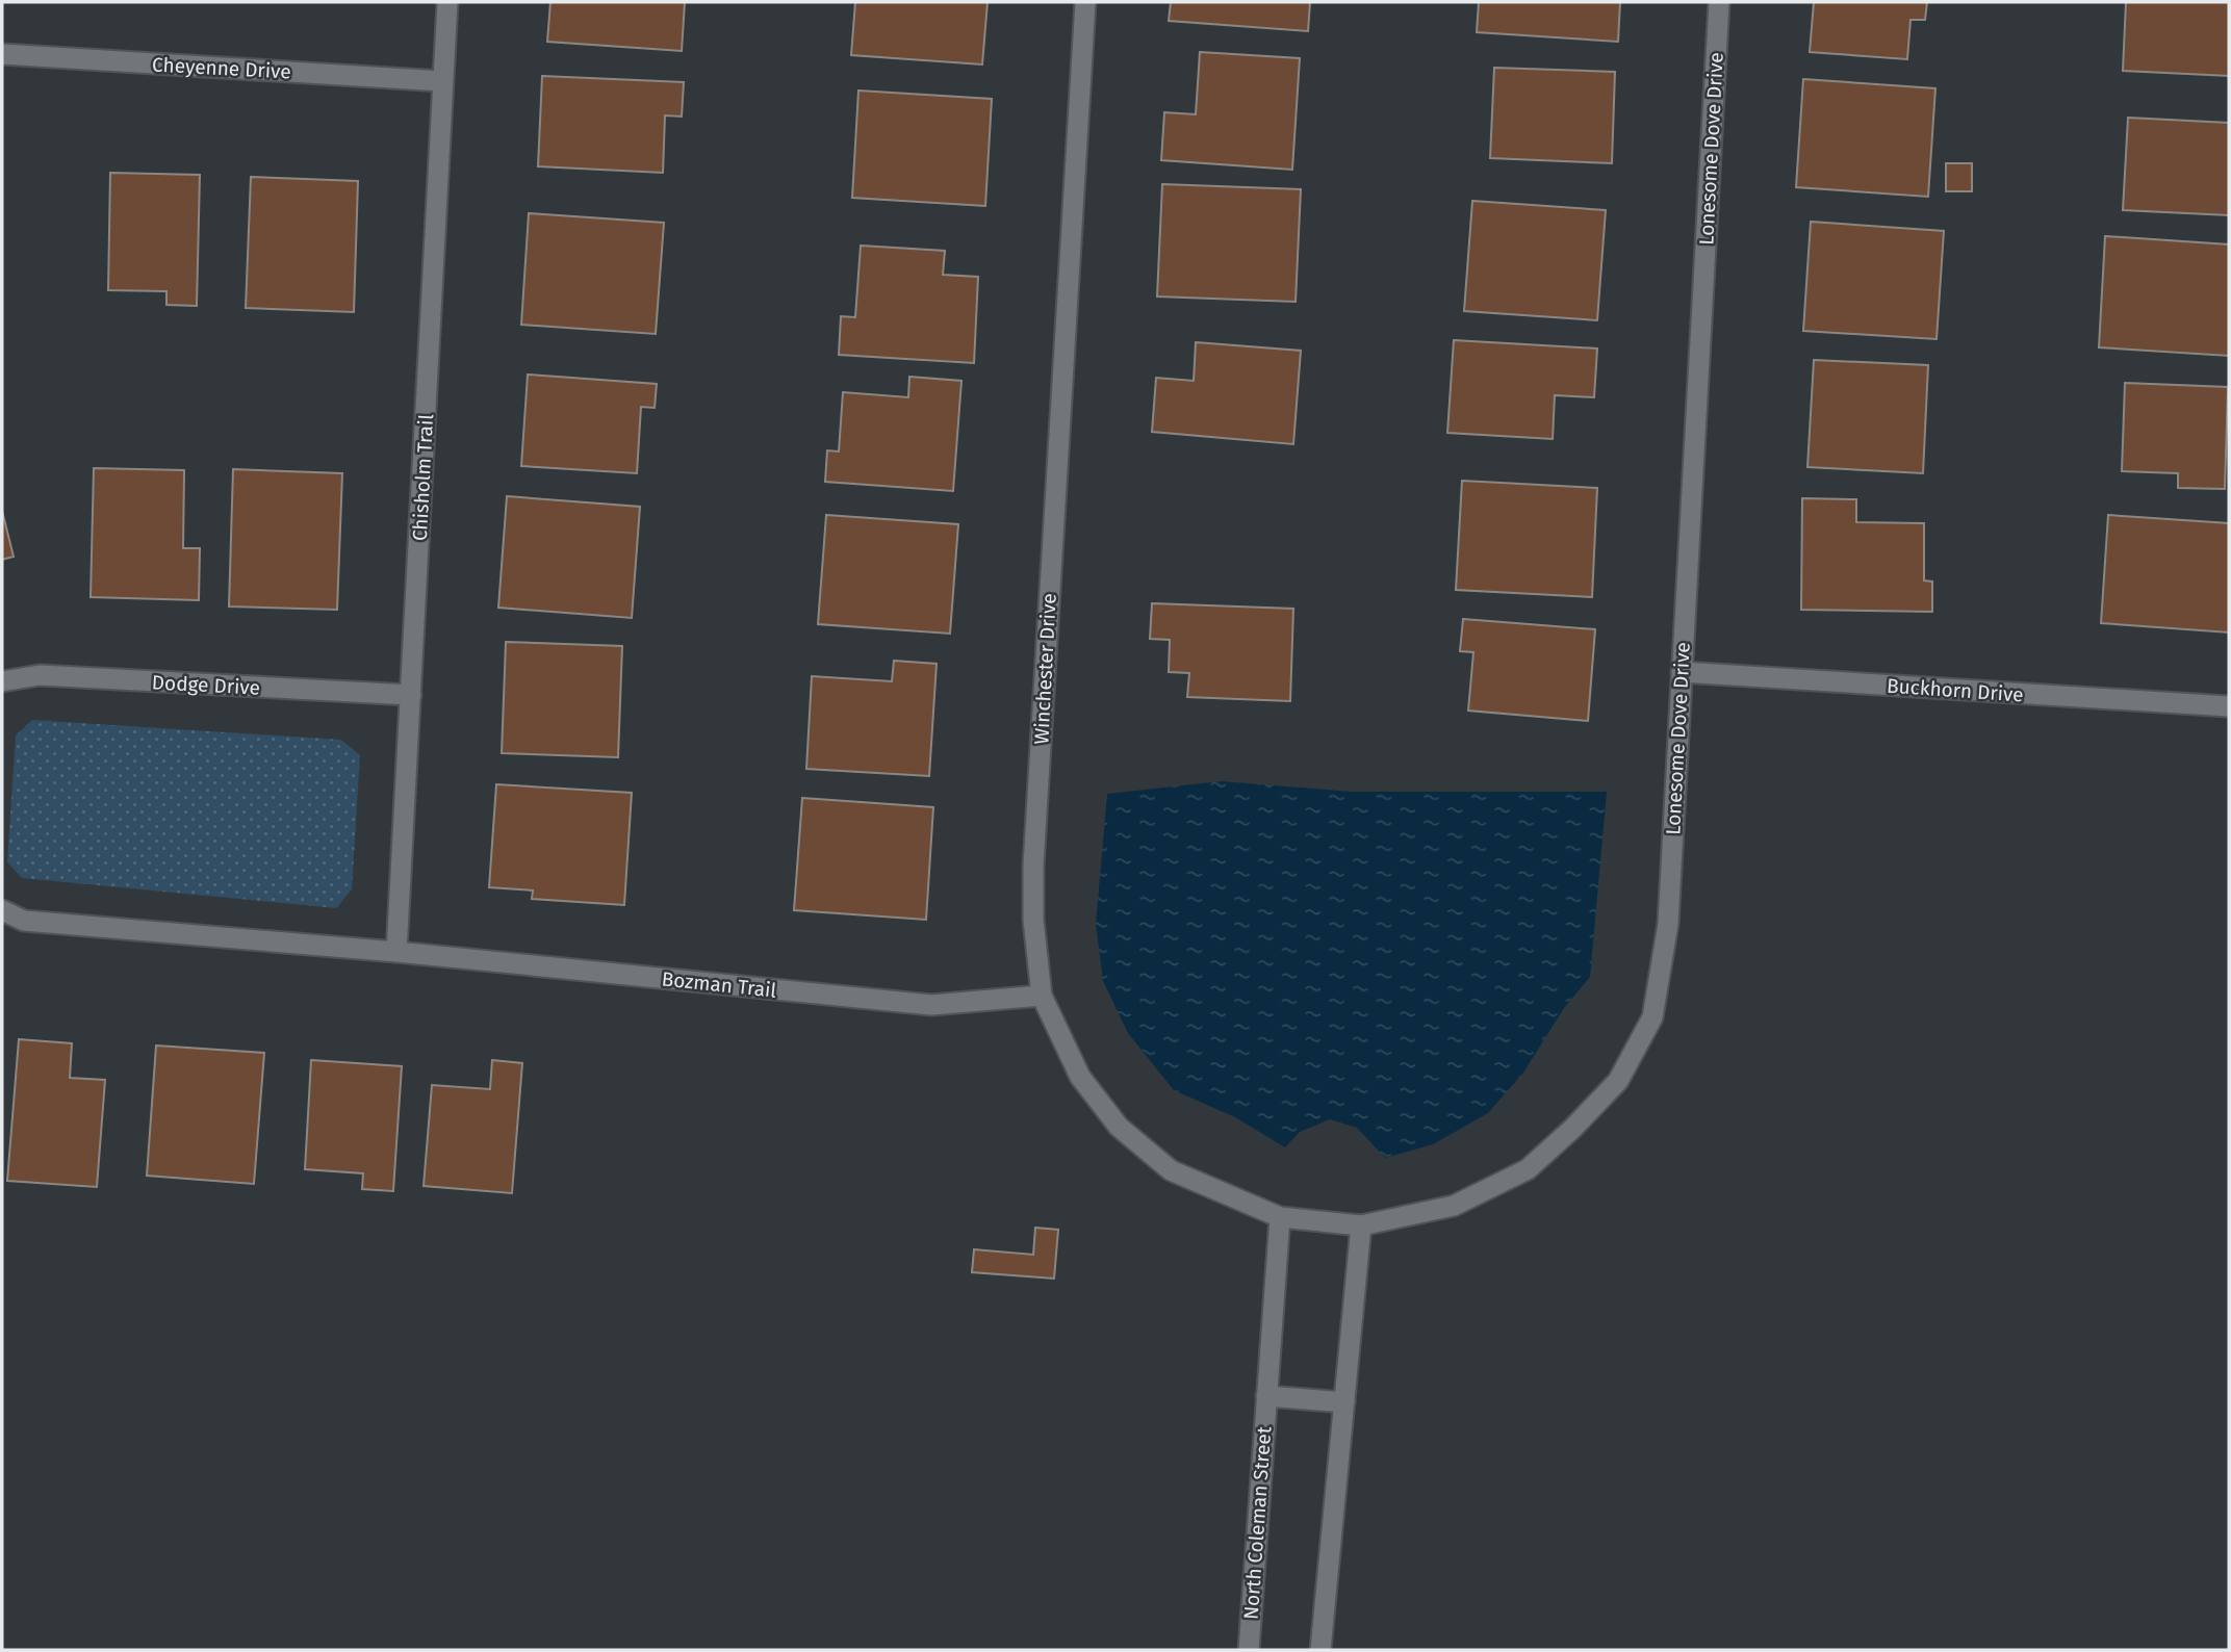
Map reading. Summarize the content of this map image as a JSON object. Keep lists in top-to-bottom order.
{
  "streets": {
    "street": [
      "Cheyenne Drive",
      "Lonesome Dove Drive",
      "Chisholm Trail",
      "Winchester Drive",
      "Dodge Drive",
      "Buckhorn Drive",
      "Bozman Trail",
      "North Coleman Street"
    ]
  },
  "crossings": [
    ["Cheyenne Drive", "Chisholm Trail"],
    ["Lonesome Dove Drive", "Winchester Drive"],
    ["Lonesome Dove Drive", "Buckhorn Drive"],
    ["Lonesome Dove Drive", "North Coleman Street"],
    ["Chisholm Trail", "Dodge Drive"],
    ["Chisholm Trail", "Bozman Trail"],
    ["Winchester Drive", "Bozman Trail"],
    ["Winchester Drive", "North Coleman Street"]
  ]
}
